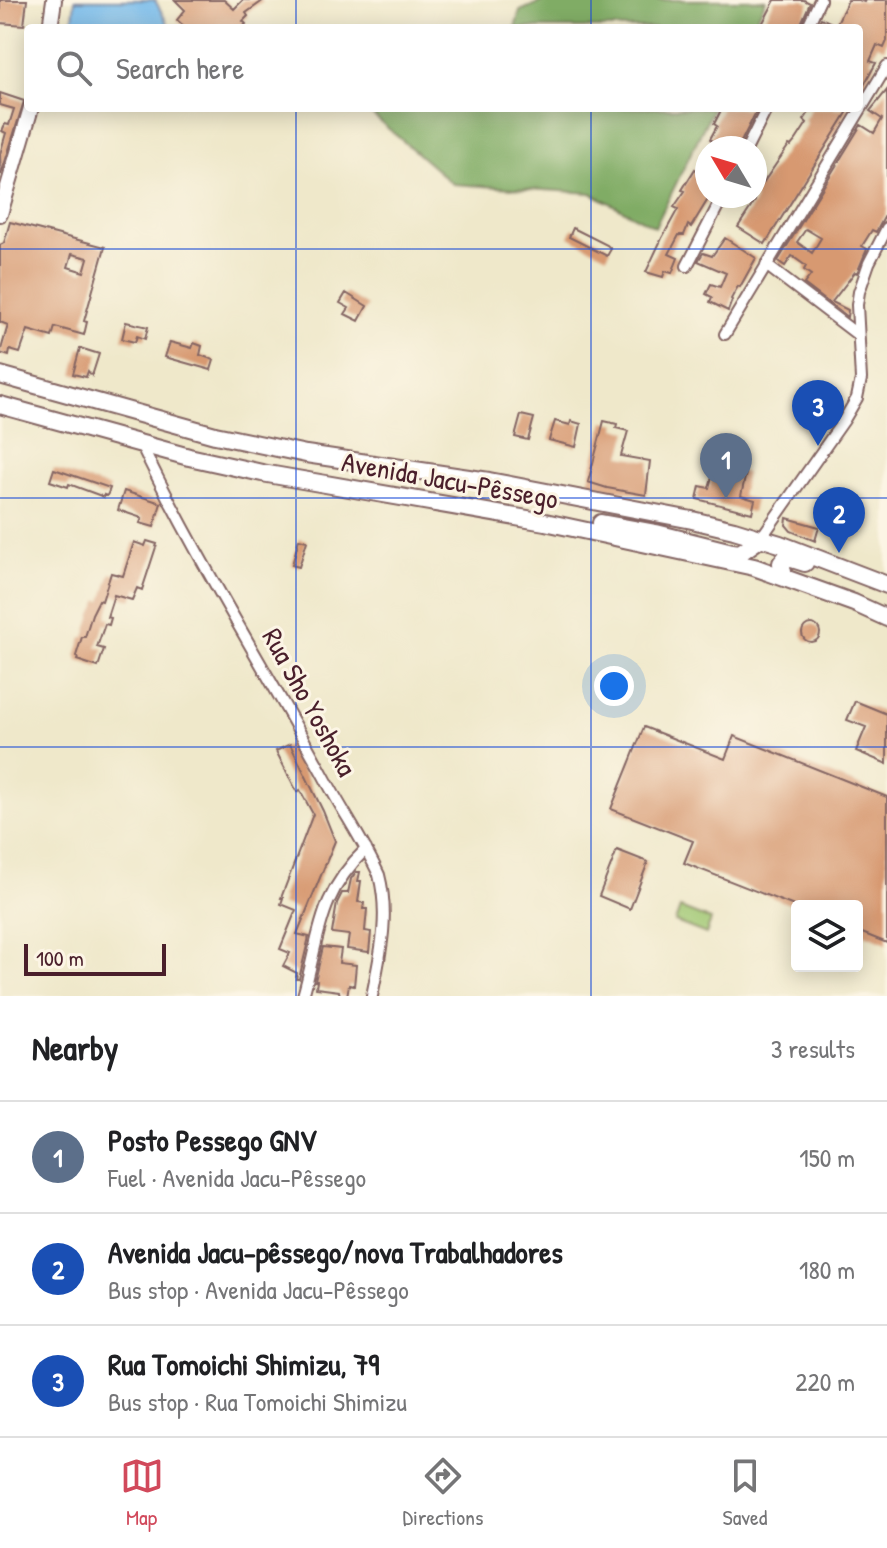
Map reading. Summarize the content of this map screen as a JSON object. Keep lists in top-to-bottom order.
{
  "streets": {
    "highway": ["Avenida Jacu-Pêssego"],
    "street": ["Rua Sho Yoshoka"]
  },
  "crossings": [
    ["Avenida Jacu-Pêssego", "Rua Sho Yoshoka"]
  ],
  "scale_bar": "100 m",
  "north": "top left",
  "page": {
    "search": "Search here",
    "pins": ["3", "1", "2"],
    "scale": "100 m",
    "heading": ["Nearby", "3 results"],
    "list": [
      {
        "mark": "1",
        "name": "Posto Pessego GNV",
        "note": "Fuel · Avenida Jacu-Pêssego",
        "value": "150 m"
      },
      {
        "mark": "2",
        "name": "Avenida Jacu-pêssego/nova Trabalhadores",
        "note": "Bus stop · Avenida Jacu-Pêssego",
        "value": "180 m"
      },
      {
        "mark": "3",
        "name": "Rua Tomoichi Shimizu, 79",
        "note": "Bus stop · Rua Tomoichi Shimizu",
        "value": "220 m"
      }
    ],
    "nav": ["Map", "Directions", "Saved"]
  }
}
